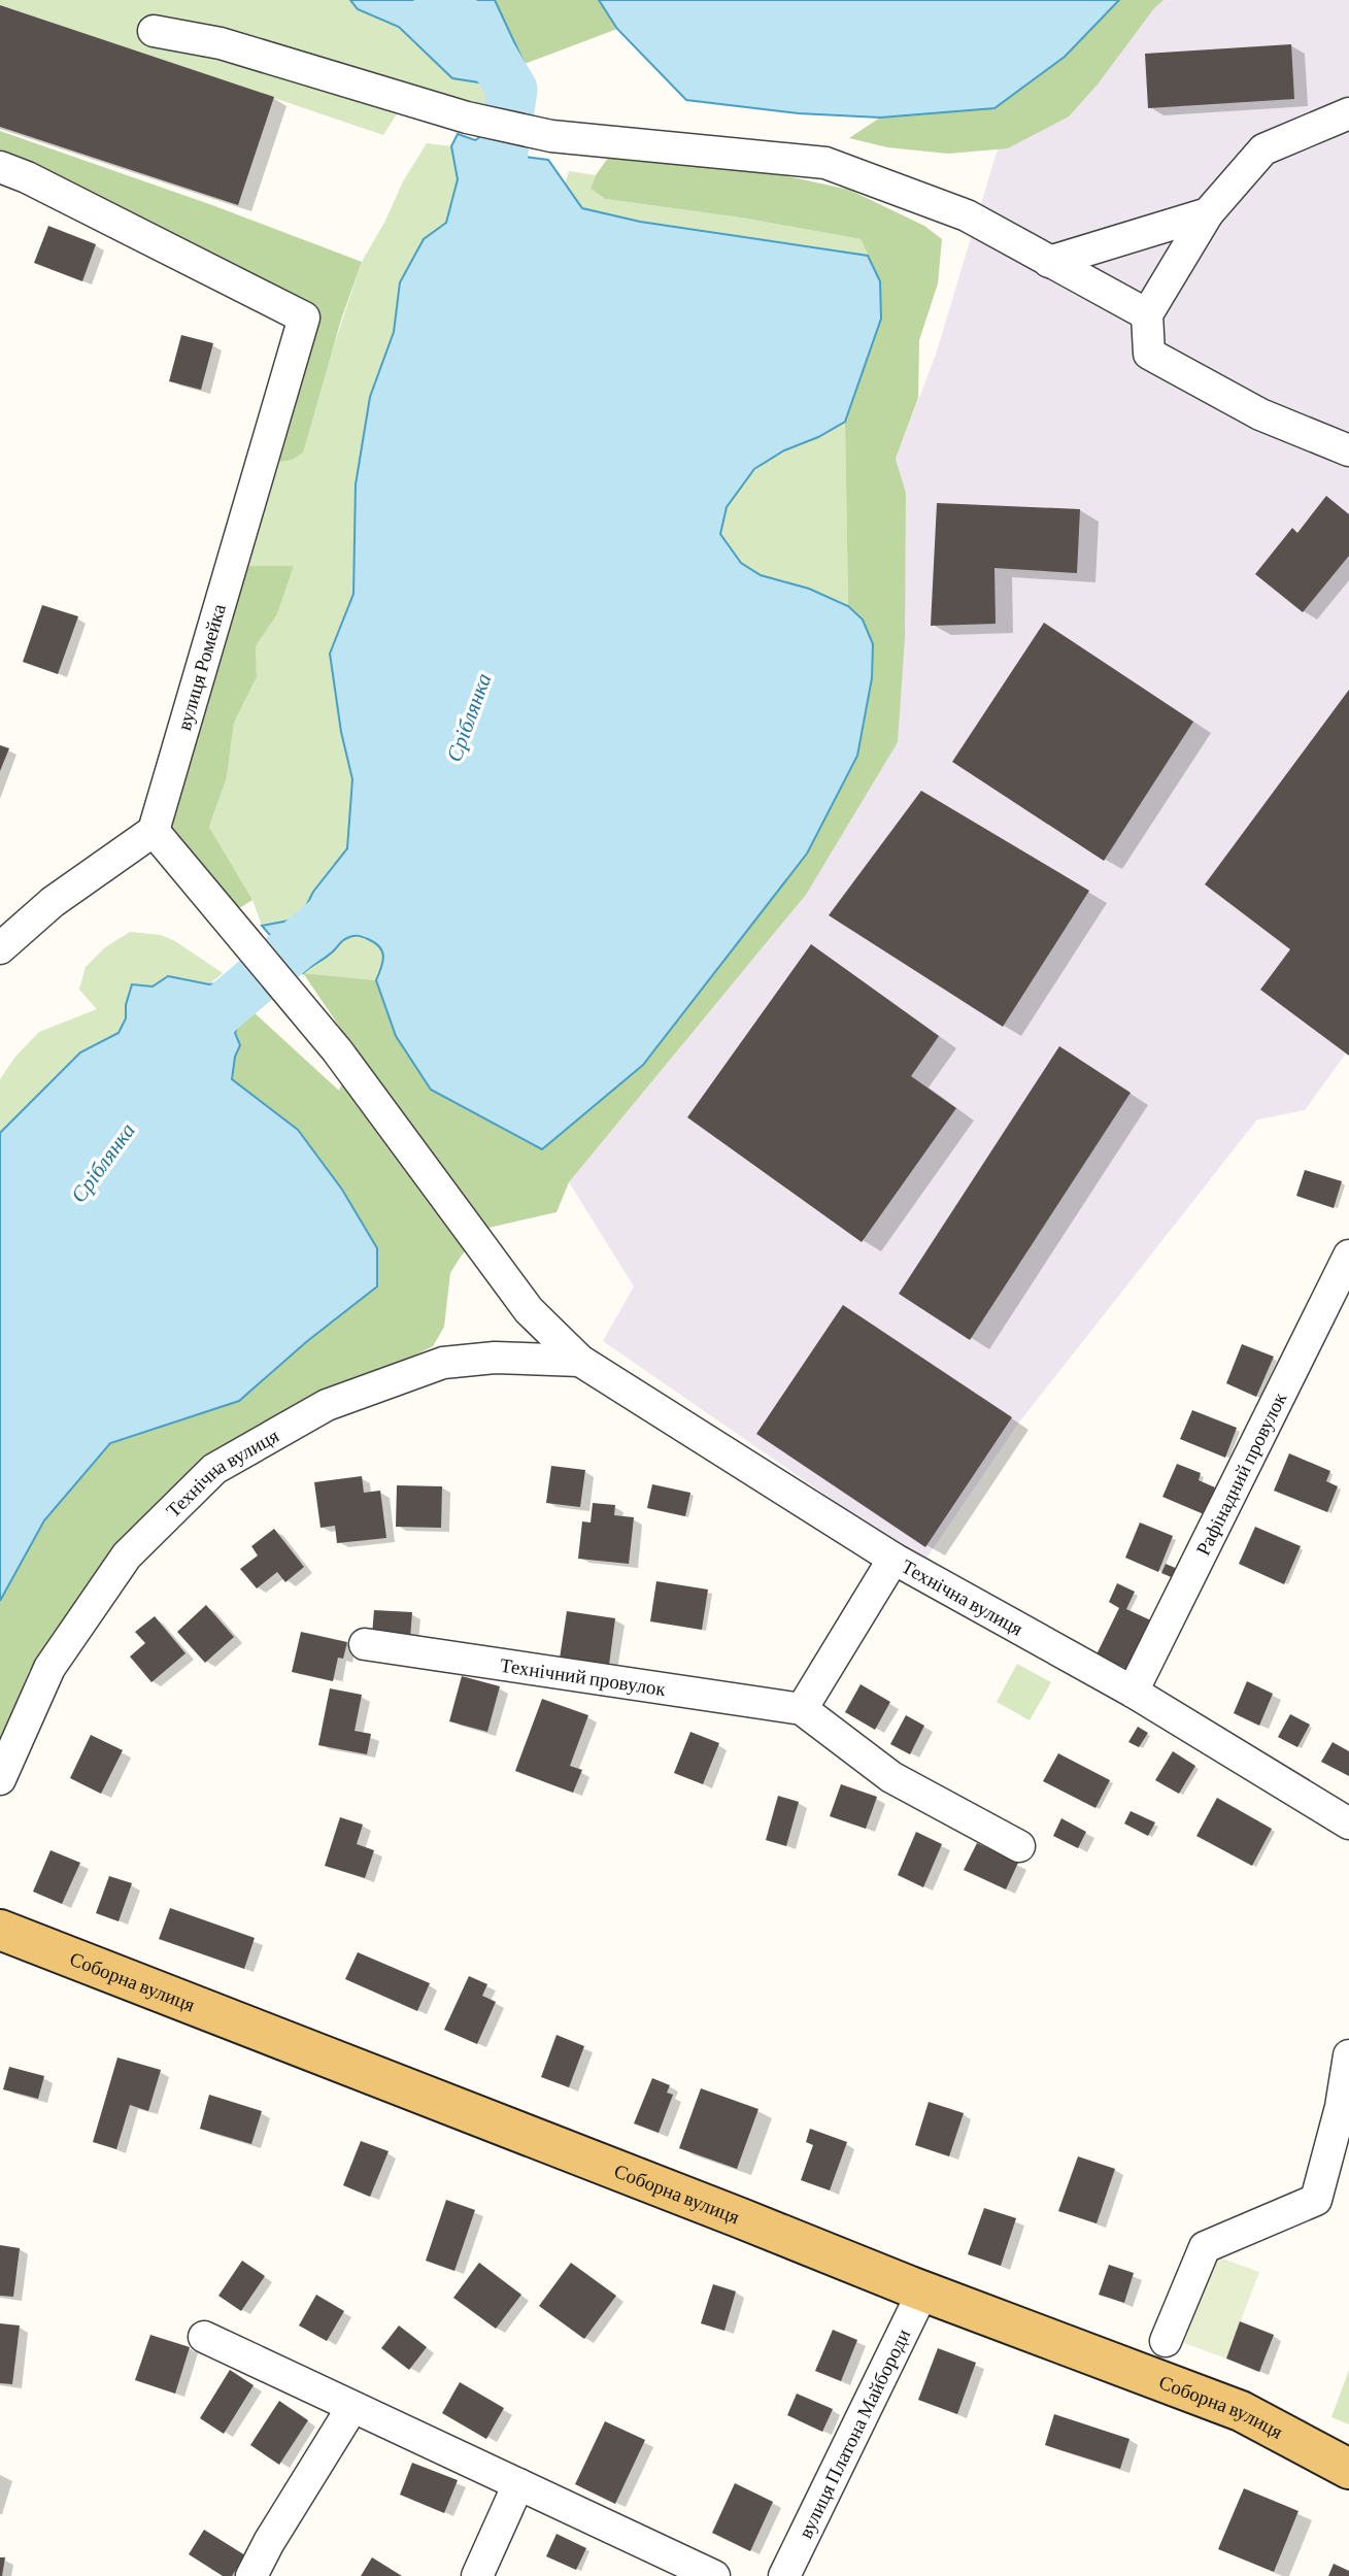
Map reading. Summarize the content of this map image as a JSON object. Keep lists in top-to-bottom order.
{
  "streets": {
    "main road": ["Соборна вулиця"],
    "street": [
      "вулиця Ромейка",
      "Технічна вулиця",
      "Рафінадний провулок",
      "Технічний провулок",
      "вулиця Платона Майбороди"
    ]
  },
  "crossings": [
    ["вулиця Ромейка", "Технічна вулиця"],
    ["Технічна вулиця", "Рафінадний провулок"],
    ["Соборна вулиця", "вулиця Платона Майбороди"]
  ],
  "water": ["Сріблянка"]
}
